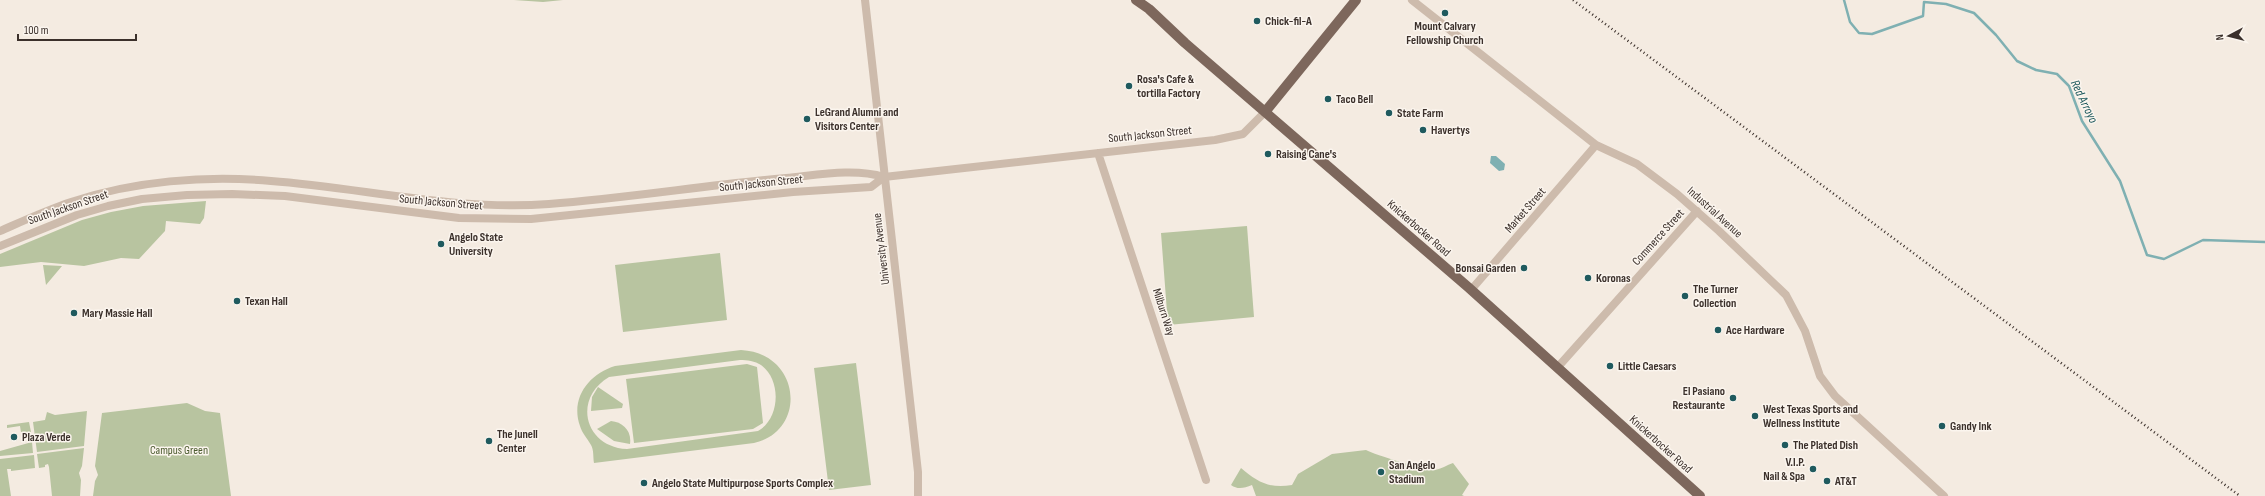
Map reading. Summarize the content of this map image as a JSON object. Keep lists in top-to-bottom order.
{
  "streets": {
    "main road": ["South Jackson Street", "Knickerbocker Road"],
    "street": [
      "Market Street",
      "Industrial Avenue",
      "Commerce Street",
      "University Avenue",
      "Milburn Way"
    ]
  },
  "crossings": [
    ["South Jackson Street", "Knickerbocker Road"],
    ["South Jackson Street", "University Avenue"],
    ["South Jackson Street", "Milburn Way"],
    ["Market Street", "Industrial Avenue"],
    ["Market Street", "Knickerbocker Road"],
    ["Industrial Avenue", "Commerce Street"],
    ["Knickerbocker Road", "Commerce Street"]
  ],
  "water": ["Red Arroyo"],
  "parks": ["Campus Green"],
  "places": [
    "Mount Calvary Fellowship Church",
    "Chick-fil-A",
    "Rosa's Cafe & tortilla Factory",
    "Taco Bell",
    "State Farm",
    "LeGrand Alumni and Visitors Center",
    "Havertys",
    "Raising Cane's",
    "Angelo State University",
    "Bonsai Garden",
    "Koronas",
    "The Turner Collection",
    "Texan Hall",
    "Mary Massie Hall",
    "Ace Hardware",
    "Little Caesars",
    "El Pasiano Restaurante",
    "West Texas Sports and Wellness Institute",
    "Gandy Ink",
    "Plaza Verde",
    "The Junell Center",
    "The Plated Dish",
    "V.I.P. Nail & Spa",
    "San Angelo Stadium",
    "AT&T",
    "Angelo State Multipurpose Sports Complex"
  ],
  "scale_bar": "100 m",
  "north": "left"
}
